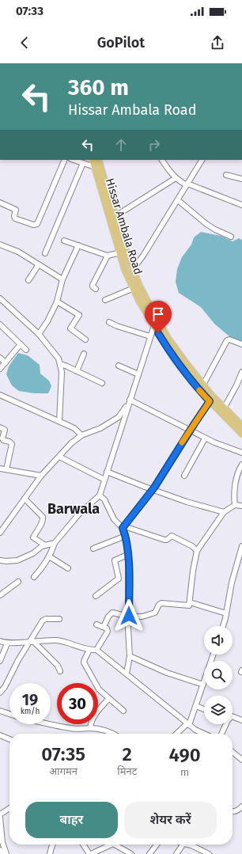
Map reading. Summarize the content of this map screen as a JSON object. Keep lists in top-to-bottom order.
{
  "streets": {
    "main road": ["Hissar Ambala Road"]
  },
  "districts": ["Barwala"],
  "page": {
    "status": "07:33",
    "header": "GoPilot",
    "turn": ["360 m", "Hissar Ambala Road"],
    "speed": "19 km/h",
    "limit": "30",
    "eta": [
      "07:35",
      "आगमन",
      "2",
      "मिनट",
      "490",
      "m"
    ],
    "buttons": ["बाहर", "शेयर करें"]
  }
}
